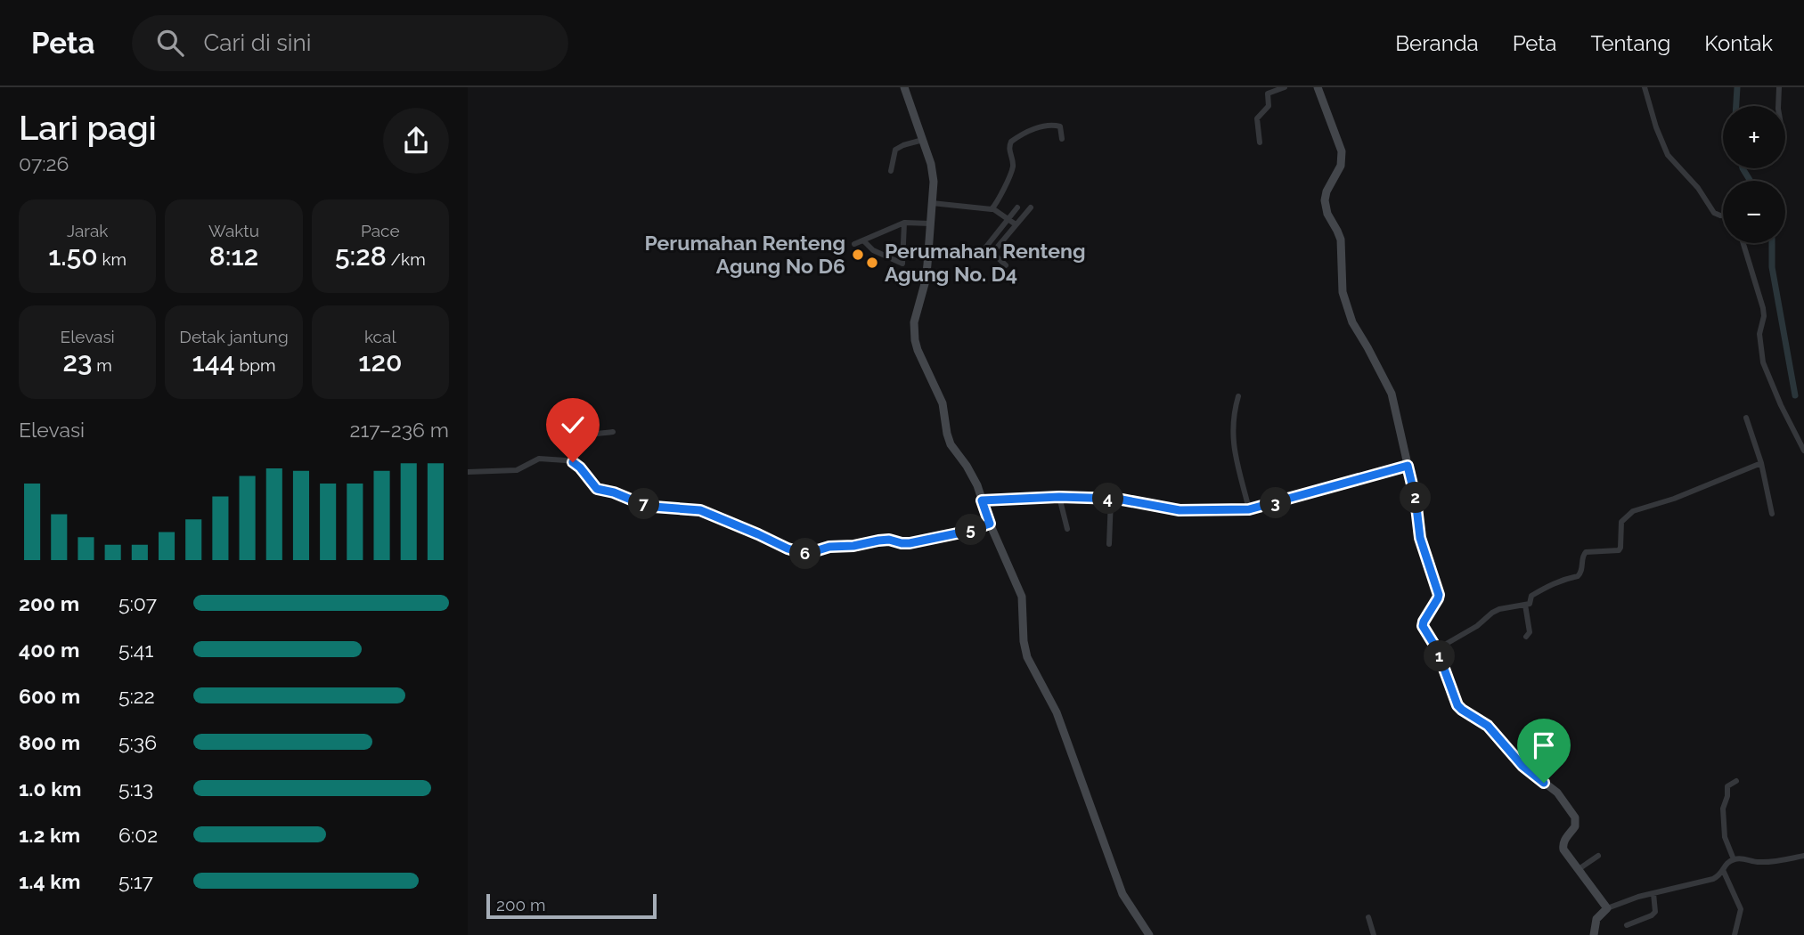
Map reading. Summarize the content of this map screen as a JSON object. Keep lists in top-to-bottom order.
{
  "places": ["Perumahan Renteng Agung No D6", "Perumahan Renteng Agung No. D4"],
  "scale_bar": "200 m",
  "page": {
    "header": "Peta",
    "search": "Cari di sini",
    "nav": [
      "Beranda",
      "Peta",
      "Tentang",
      "Kontak"
    ],
    "heading": ["Lari pagi", "07:26"],
    "map_buttons": ["+", "−"],
    "stats": [
      ["Jarak", "1.50 km"],
      ["Waktu", "8:12"],
      ["Pace", "5:28 /km"],
      ["Elevasi", "23 m"],
      ["Detak jantung", "144 bpm"],
      ["kcal", "120"]
    ],
    "chart": ["Elevasi", "217–236 m"],
    "pins": [
      "2",
      "4",
      "3",
      "7",
      "5",
      "6",
      "1"
    ],
    "list": [
      {
        "name": "200 m",
        "note": "5:07"
      },
      {
        "name": "400 m",
        "note": "5:41"
      },
      {
        "name": "600 m",
        "note": "5:22"
      },
      {
        "name": "800 m",
        "note": "5:36"
      },
      {
        "name": "1.0 km",
        "note": "5:13"
      },
      {
        "name": "1.2 km",
        "note": "6:02"
      },
      {
        "name": "1.4 km",
        "note": "5:17"
      }
    ],
    "scale": "200 m"
  }
}
